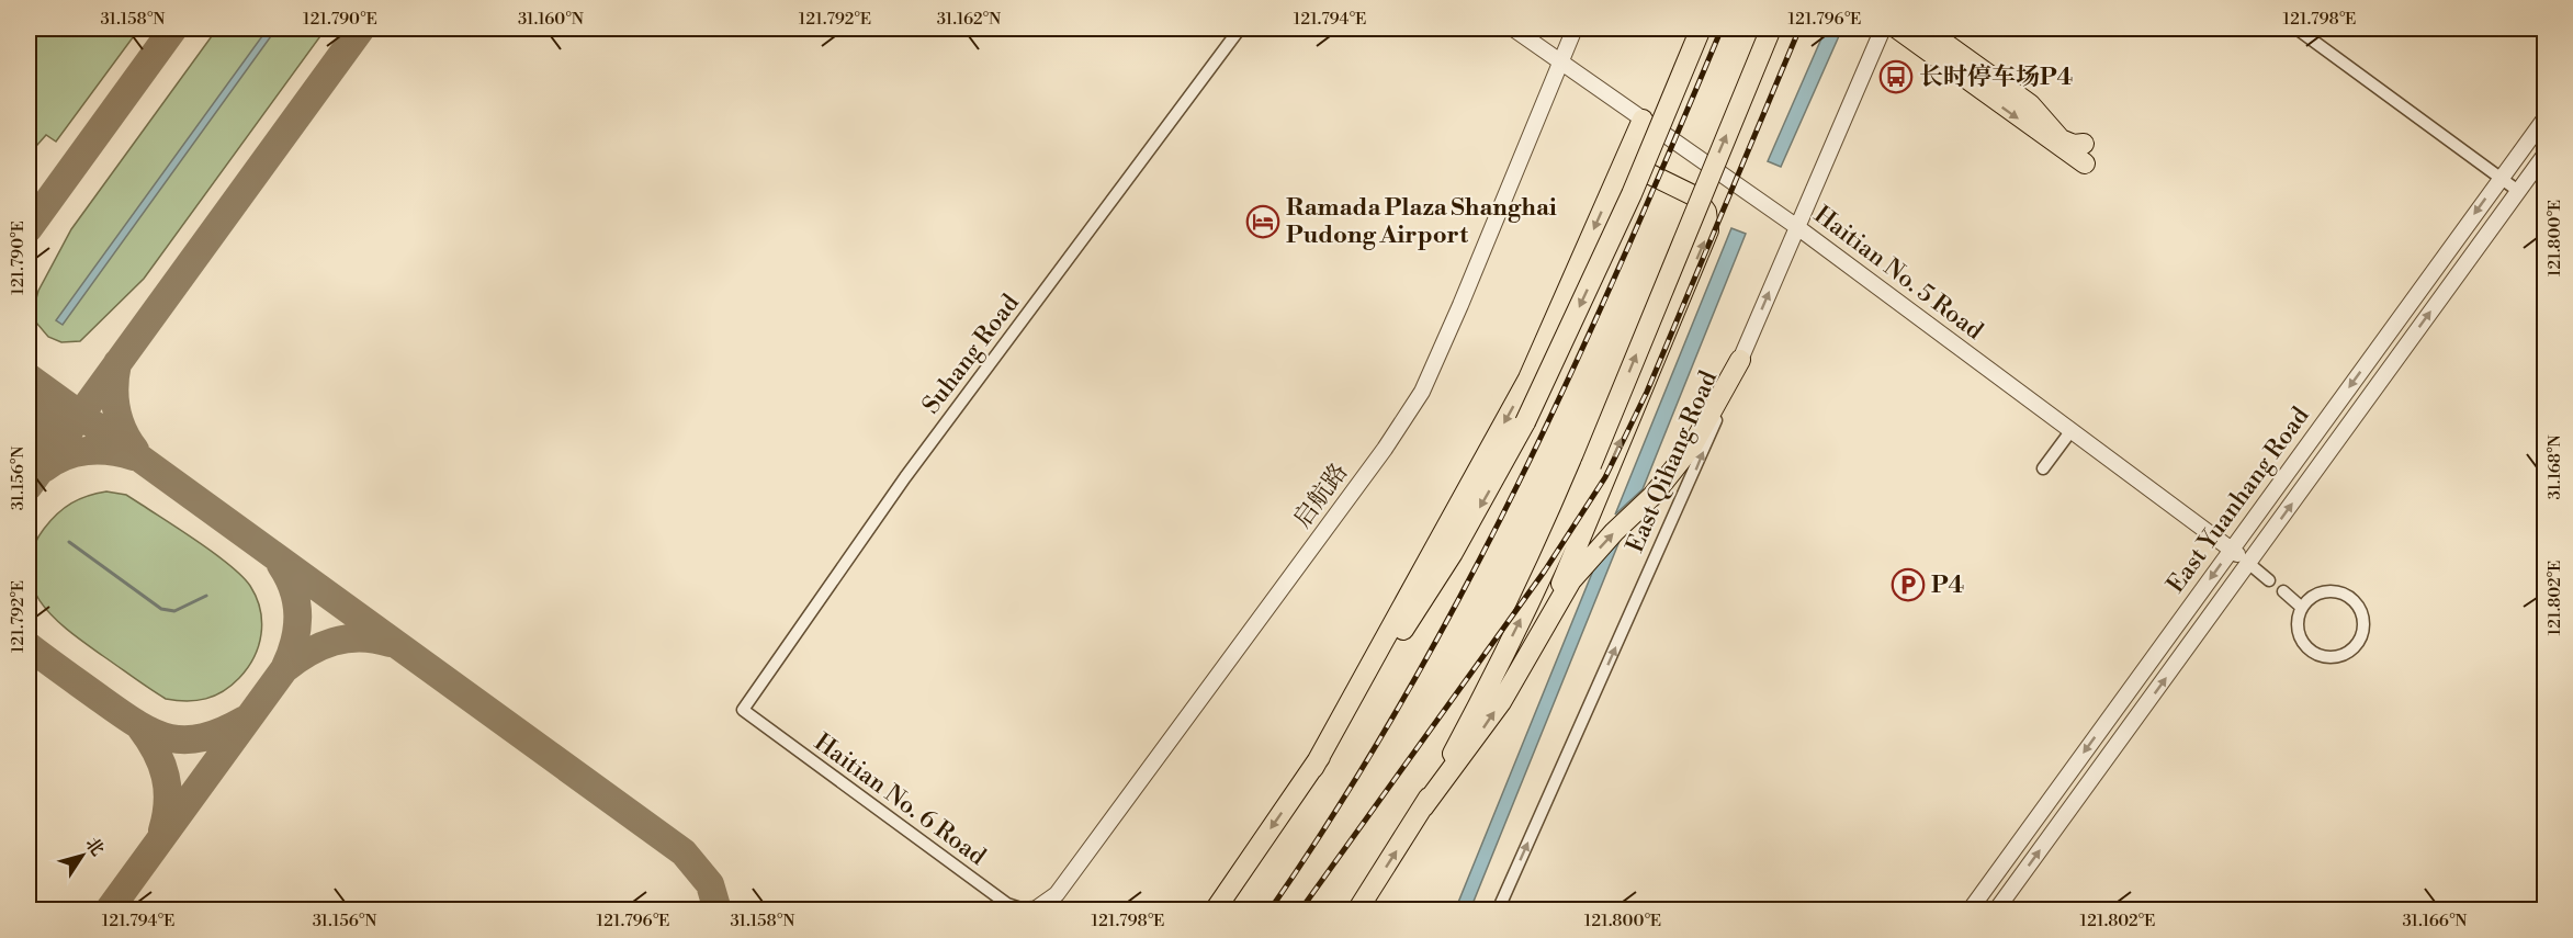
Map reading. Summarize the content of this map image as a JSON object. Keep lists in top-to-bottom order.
{
  "streets": {
    "street": [
      "Haitian No. 5 Road",
      "Suhang Road",
      "East Qihang Road",
      "启航路",
      "East Yuanhang Road",
      "Haitian No. 6 Road"
    ]
  },
  "crossings": [
    ["Haitian No. 5 Road", "East Qihang Road"],
    ["Haitian No. 5 Road", "启航路"],
    ["Haitian No. 5 Road", "East Yuanhang Road"],
    ["Suhang Road", "Haitian No. 6 Road"],
    ["启航路", "Haitian No. 6 Road"]
  ],
  "one_way": ["East Qihang Road"],
  "places": {
    "bus stop": ["长时停车场P4"],
    "hotel": ["Ramada Plaza Shanghai Pudong Airport"],
    "parking": ["P4"]
  },
  "north": "top right",
  "coordinates": [
    "31.158°N",
    "121.790°E",
    "31.160°N",
    "121.792°E",
    "31.162°N",
    "121.794°E",
    "121.796°E",
    "121.798°E",
    "121.800°E",
    "31.168°N",
    "31.156°N",
    "121.802°E",
    "31.166°N"
  ]
}
